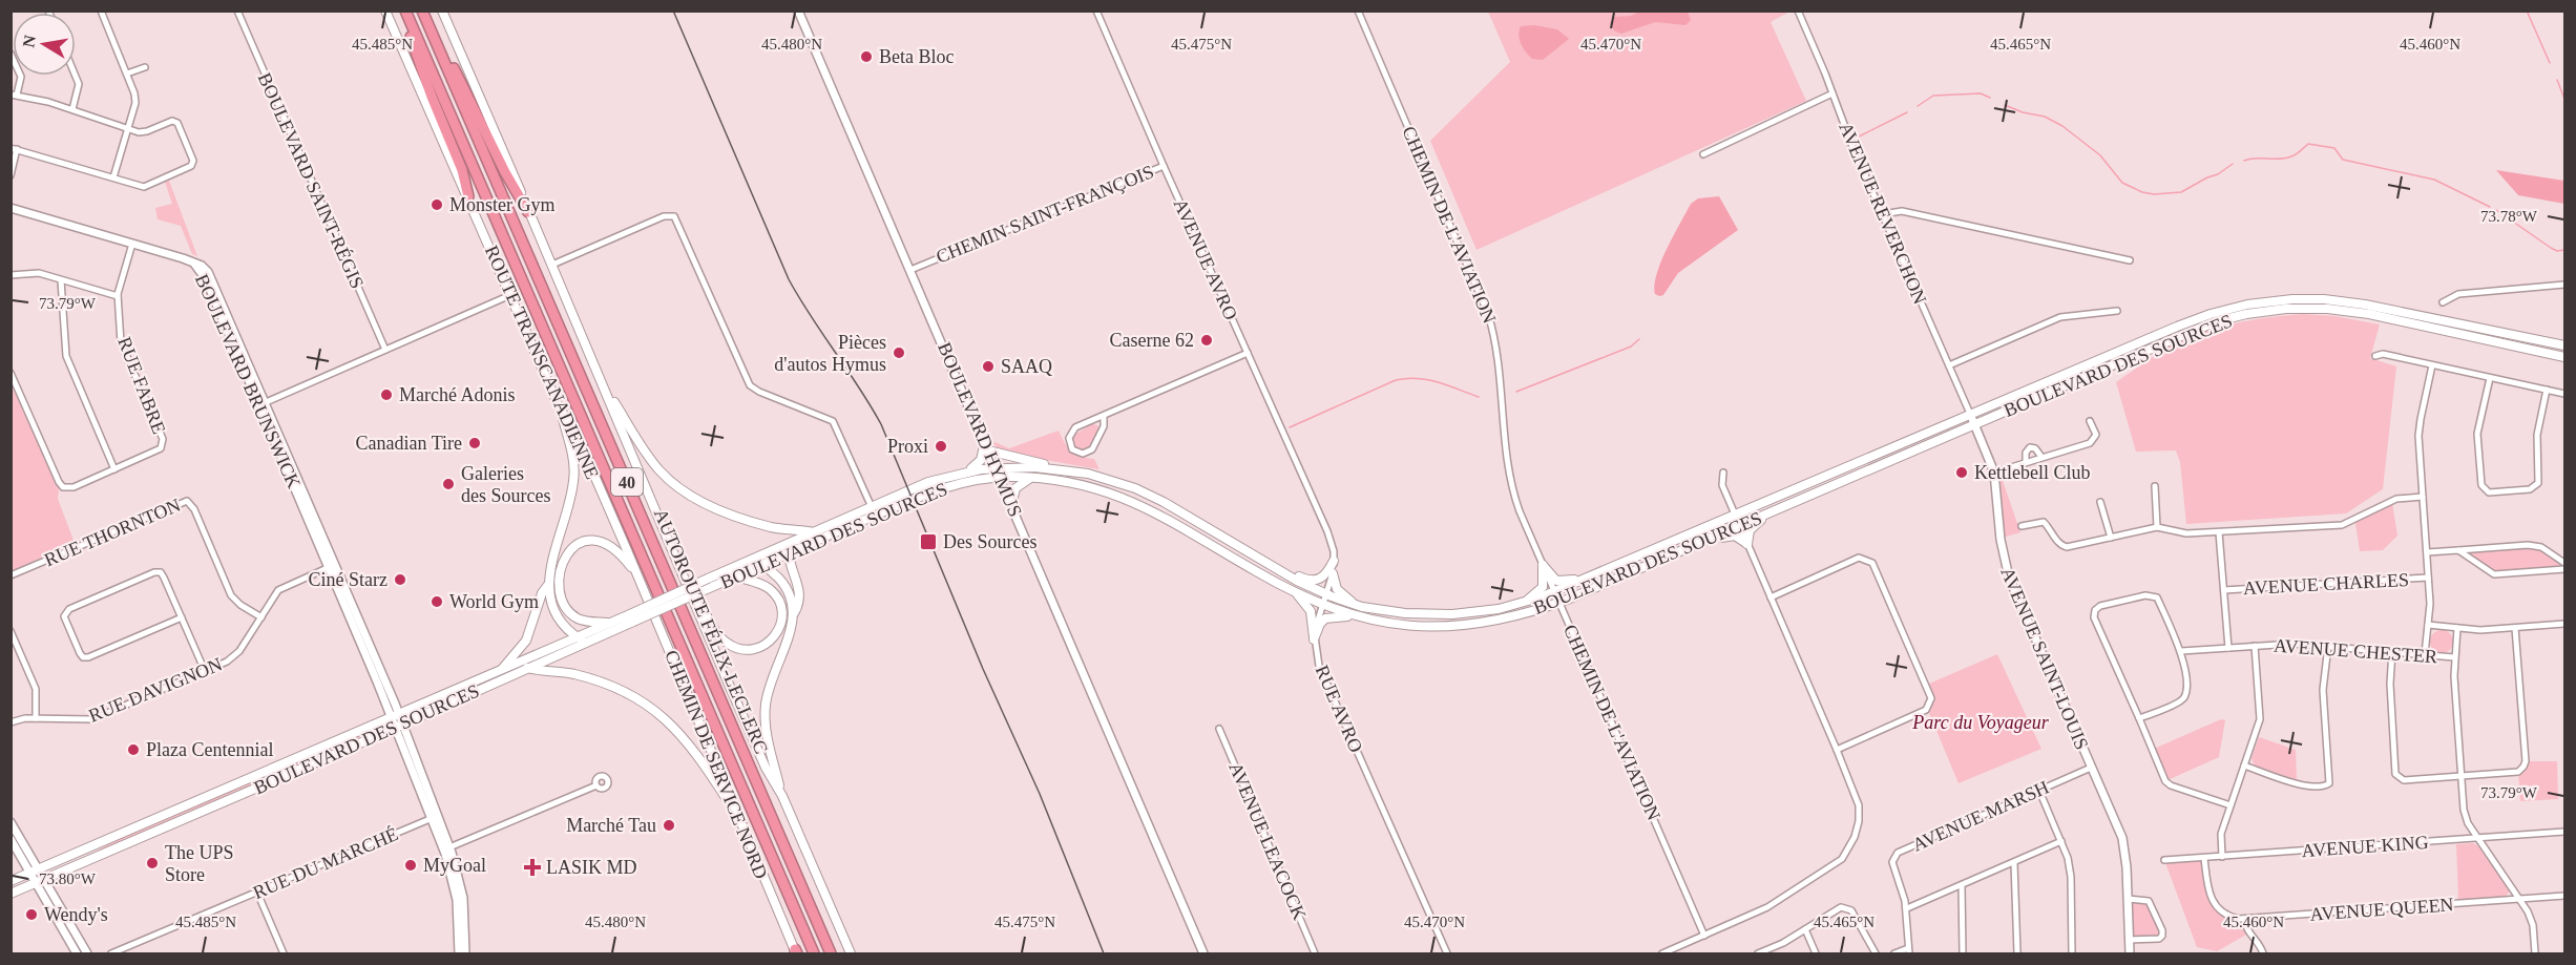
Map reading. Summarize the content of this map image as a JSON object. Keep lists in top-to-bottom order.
{
  "streets": {
    "highway": ["40", "AUTOROUTE FÉLIX-LECLERC"],
    "main road": ["ROUTE TRANSCANADIENNE", "BOULEVARD DES SOURCES", "CHEMIN DE SERVICE NORD"],
    "street": [
      "BOULEVARD SAINT-RÉGIS",
      "AVENUE REVERCHON",
      "CHEMIN SAINT-FRANÇOIS",
      "CHEMIN DE L'AVIATION",
      "AVENUE AVRO",
      "BOULEVARD BRUNSWICK",
      "RUE FABRE",
      "BOULEVARD HYMUS",
      "RUE THORNTON",
      "AVENUE CHARLES",
      "AVENUE CHESTER",
      "AVENUE SAINT-LOUIS",
      "RUE DAVIGNON",
      "RUE AVRO",
      "AVENUE MARSH",
      "AVENUE LEACOCK",
      "AVENUE KING",
      "RUE DU MARCHÉ",
      "AVENUE QUEEN"
    ]
  },
  "crossings": [
    ["AVENUE REVERCHON", "BOULEVARD DES SOURCES"],
    ["AVENUE REVERCHON", "AVENUE SAINT-LOUIS"],
    ["CHEMIN SAINT-FRANÇOIS", "AVENUE AVRO"],
    ["CHEMIN SAINT-FRANÇOIS", "BOULEVARD HYMUS"],
    ["CHEMIN DE L'AVIATION", "BOULEVARD DES SOURCES"],
    ["AVENUE AVRO", "RUE AVRO"],
    ["ROUTE TRANSCANADIENNE", "CHEMIN DE SERVICE NORD"],
    ["BOULEVARD DES SOURCES", "BOULEVARD BRUNSWICK"],
    ["BOULEVARD DES SOURCES", "BOULEVARD HYMUS"],
    ["BOULEVARD DES SOURCES", "AVENUE SAINT-LOUIS"],
    ["BOULEVARD DES SOURCES", "RUE AVRO"],
    ["BOULEVARD BRUNSWICK", "RUE FABRE"],
    ["BOULEVARD BRUNSWICK", "RUE DAVIGNON"],
    ["BOULEVARD BRUNSWICK", "RUE DU MARCHÉ"],
    ["RUE THORNTON", "RUE DAVIGNON"],
    ["AVENUE SAINT-LOUIS", "AVENUE MARSH"],
    ["AVENUE KING", "AVENUE QUEEN"]
  ],
  "parks": ["Parc du Voyageur"],
  "places": {
    "other": [
      "Beta Bloc",
      "Monster Gym",
      "Caserne 62",
      "Pièces d'autos Hymus",
      "SAAQ",
      "Marché Adonis",
      "Canadian Tire",
      "Proxi",
      "Kettlebell Club",
      "Galeries des Sources",
      "Ciné Starz",
      "World Gym",
      "Plaza Centennial",
      "Marché Tau",
      "The UPS Store",
      "MyGoal",
      "Wendy's"
    ],
    "transit": ["Des Sources"],
    "health": ["LASIK MD"]
  },
  "north": "left",
  "coordinates": [
    "45.485°N",
    "45.480°N",
    "45.475°N",
    "45.470°N",
    "45.465°N",
    "45.460°N",
    "73.78°W",
    "73.79°W",
    "73.80°W"
  ]
}
